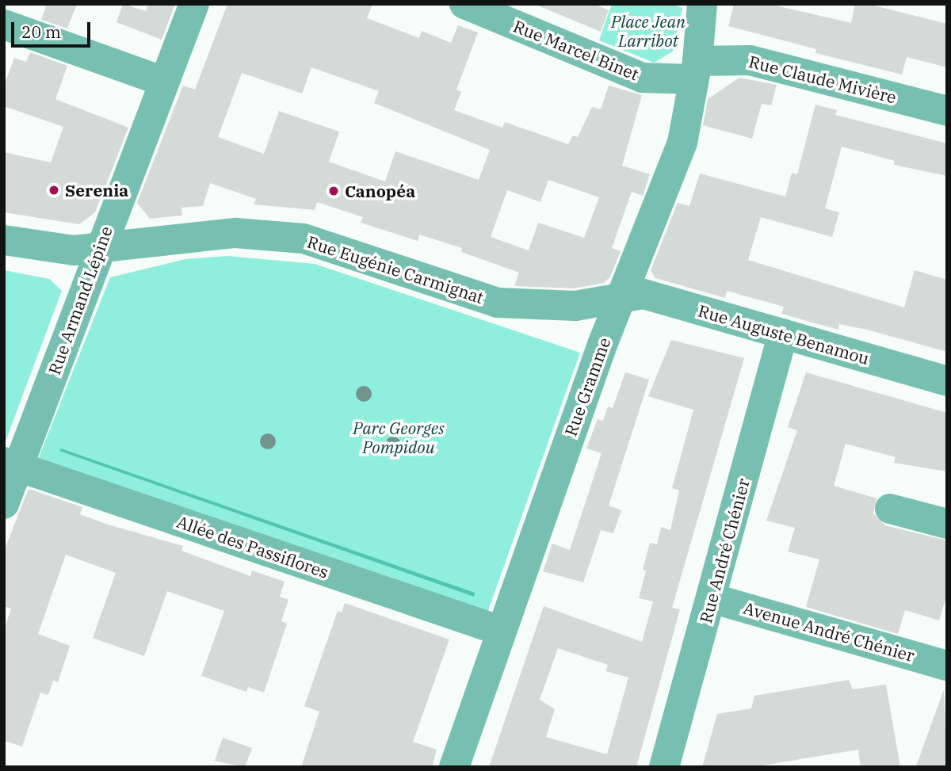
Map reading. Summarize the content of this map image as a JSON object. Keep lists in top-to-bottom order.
{
  "streets": {
    "street": [
      "Rue Marcel Binet",
      "Rue Claude Mivière",
      "Rue Eugénie Carmignat",
      "Rue Armand Lépine",
      "Rue Auguste Benamou",
      "Rue Gramme",
      "Allée des Passiflores",
      "Rue André Chénier",
      "Avenue André Chénier"
    ]
  },
  "crossings": [
    ["Rue Marcel Binet", "Rue Claude Mivière"],
    ["Rue Marcel Binet", "Rue Gramme"],
    ["Rue Claude Mivière", "Rue Gramme"],
    ["Rue Eugénie Carmignat", "Rue Armand Lépine"],
    ["Rue Eugénie Carmignat", "Rue Auguste Benamou"],
    ["Rue Eugénie Carmignat", "Rue Gramme"],
    ["Rue Armand Lépine", "Allée des Passiflores"],
    ["Rue Auguste Benamou", "Rue Gramme"],
    ["Rue Auguste Benamou", "Rue André Chénier"],
    ["Rue Gramme", "Allée des Passiflores"],
    ["Rue André Chénier", "Avenue André Chénier"]
  ],
  "parks": ["Place Jean Larribot", "Parc Georges Pompidou"],
  "places": ["Serenia", "Canopéa"],
  "scale_bar": "20 m"
}
